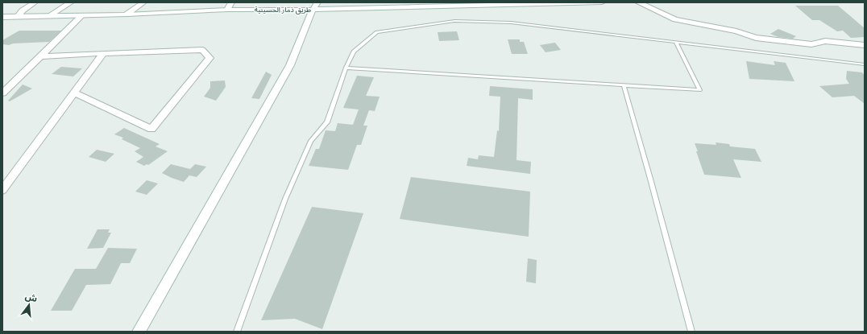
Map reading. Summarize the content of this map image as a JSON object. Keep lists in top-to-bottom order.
{
  "streets": {
    "street": ["طريق ذمار الحسينية"]
  },
  "north": "top"
}
